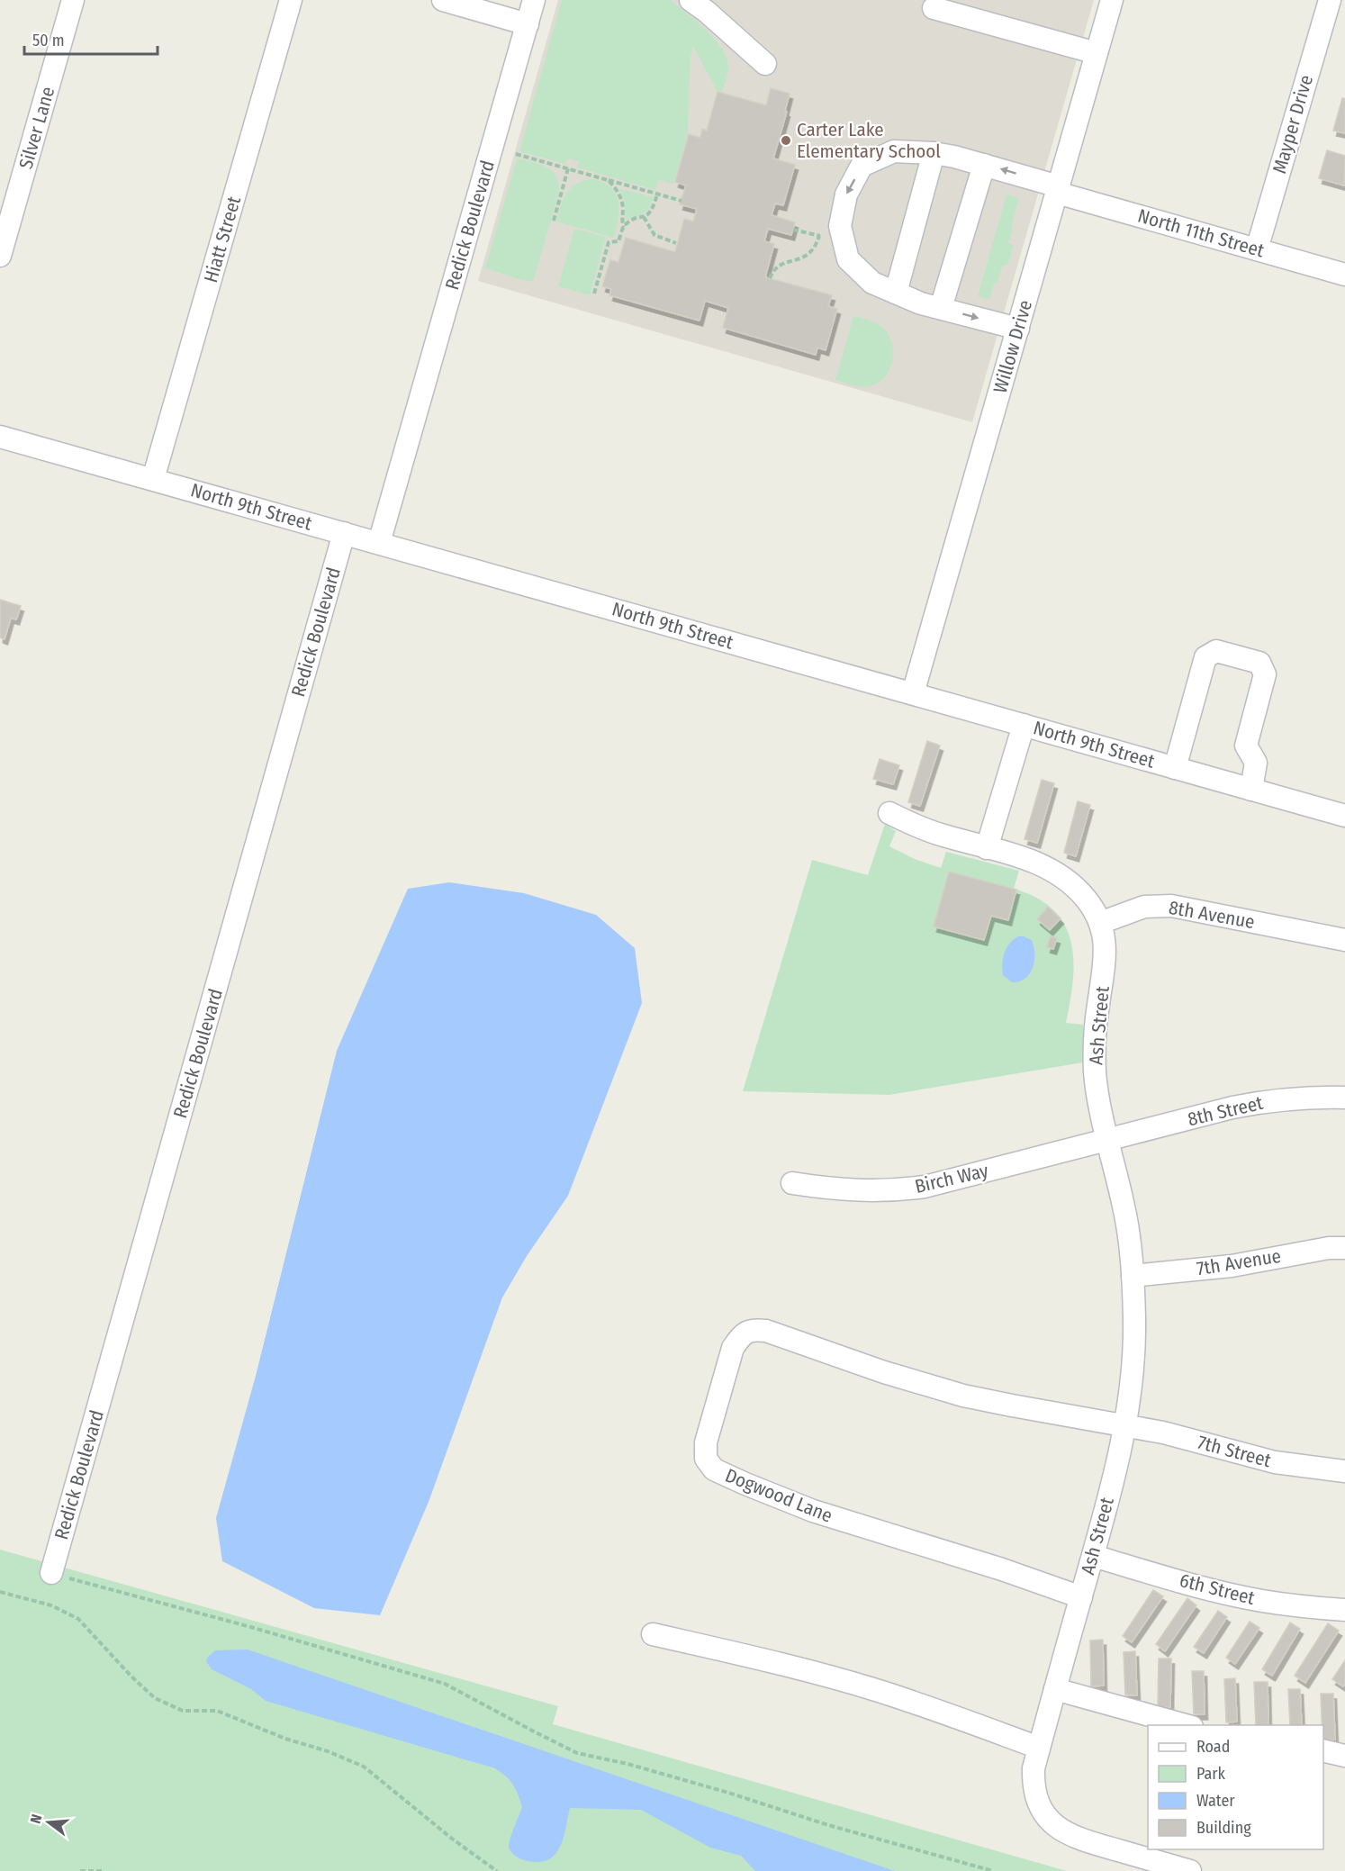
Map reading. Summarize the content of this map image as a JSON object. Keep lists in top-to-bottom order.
{
  "streets": {
    "street": [
      "Mayper Drive",
      "Silver Lane",
      "Redick Boulevard",
      "North 11th Street",
      "Hiatt Street",
      "Willow Drive",
      "North 9th Street",
      "8th Avenue",
      "Ash Street",
      "8th Street",
      "Birch Way",
      "7th Avenue",
      "7th Street",
      "Dogwood Lane",
      "6th Street"
    ]
  },
  "crossings": [
    ["Mayper Drive", "North 11th Street"],
    ["Redick Boulevard", "North 9th Street"],
    ["North 11th Street", "Willow Drive"],
    ["Hiatt Street", "North 9th Street"],
    ["Willow Drive", "North 9th Street"],
    ["8th Avenue", "Ash Street"],
    ["Ash Street", "8th Street"],
    ["Ash Street", "Birch Way"],
    ["Ash Street", "7th Avenue"],
    ["Ash Street", "7th Street"],
    ["Ash Street", "Dogwood Lane"],
    ["Ash Street", "6th Street"],
    ["8th Street", "Birch Way"],
    ["7th Street", "Dogwood Lane"]
  ],
  "places": ["Carter Lake Elementary School"],
  "legend": [
    "Road",
    "Park",
    "Water",
    "Building"
  ],
  "scale_bar": "50 m",
  "north": "left"
}
